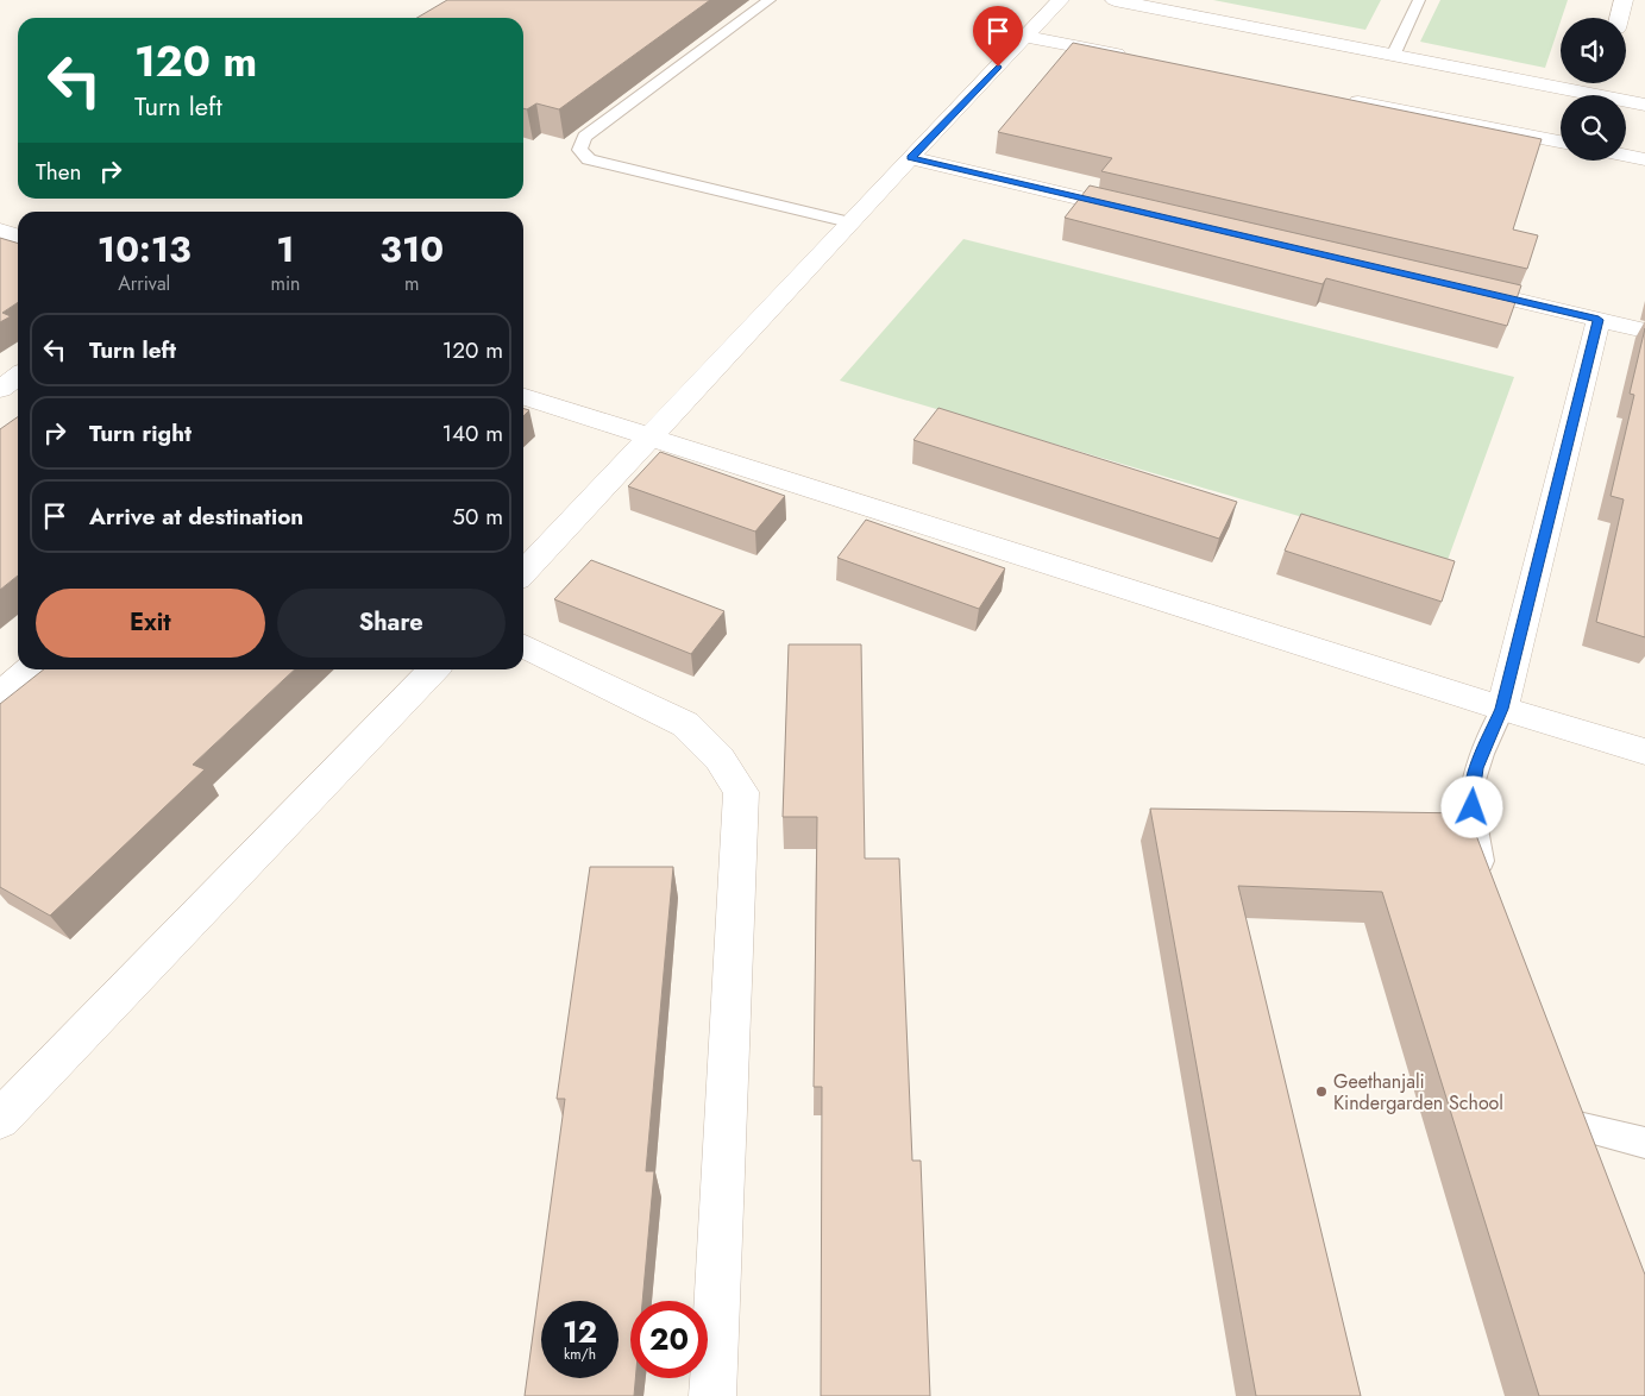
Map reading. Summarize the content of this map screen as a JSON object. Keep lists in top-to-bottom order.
{
  "places": ["Geethanjali Kindergarden School"],
  "page": {
    "turn": ["120 m", "Turn left"],
    "then": "Then",
    "eta": [
      "10:13",
      "Arrival",
      "1",
      "min",
      "310",
      "m"
    ],
    "list": [
      {
        "name": "Turn left",
        "value": "120 m"
      },
      {
        "name": "Turn right",
        "value": "140 m"
      },
      {
        "name": "Arrive at destination",
        "value": "50 m"
      }
    ],
    "buttons": ["Exit", "Share"],
    "speed": "12 km/h",
    "limit": "20"
  }
}
